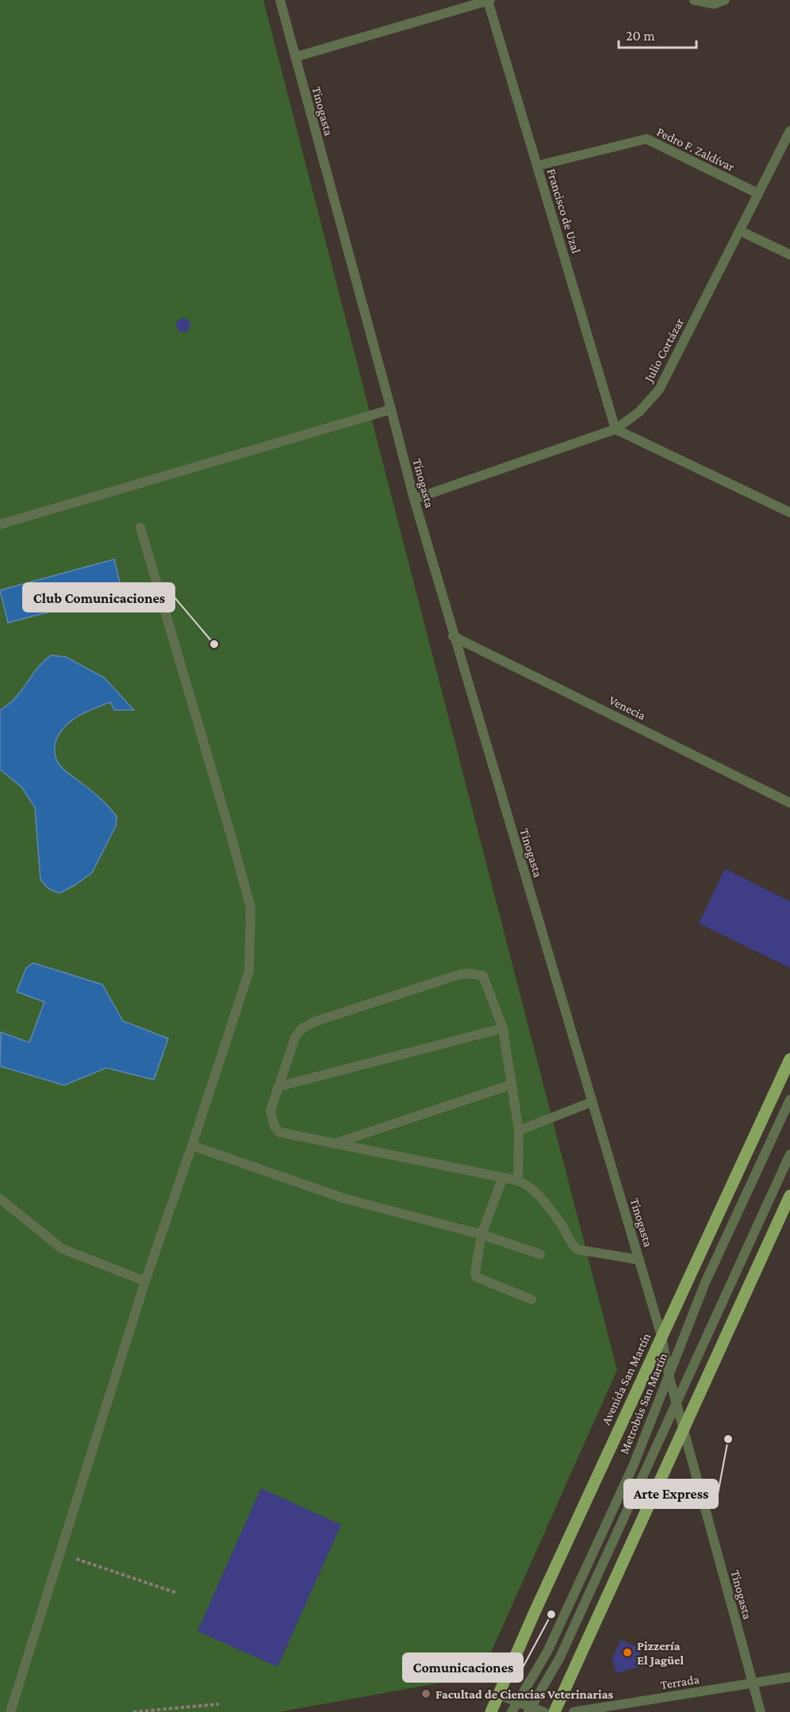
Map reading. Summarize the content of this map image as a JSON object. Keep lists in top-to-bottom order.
{
  "streets": {
    "main road": ["Avenida San Martín"],
    "street": [
      "Tinogasta",
      "Pedro F. Zaldívar",
      "Francisco de Uzal",
      "Julio Cortázar",
      "Venecia",
      "Metrobús San Martín",
      "Terrada"
    ]
  },
  "crossings": [
    ["Tinogasta", "Julio Cortázar"],
    ["Tinogasta", "Venecia"],
    ["Tinogasta", "Avenida San Martín"],
    ["Tinogasta", "Metrobús San Martín"],
    ["Tinogasta", "Terrada"],
    ["Pedro F. Zaldívar", "Francisco de Uzal"],
    ["Pedro F. Zaldívar", "Julio Cortázar"],
    ["Francisco de Uzal", "Julio Cortázar"]
  ],
  "places": [
    "Club Comunicaciones",
    "Arte Express",
    "Comunicaciones",
    "Pizzería El Jagüel",
    "Facultad de Ciencias Veterinarias"
  ],
  "scale_bar": "20 m"
}
